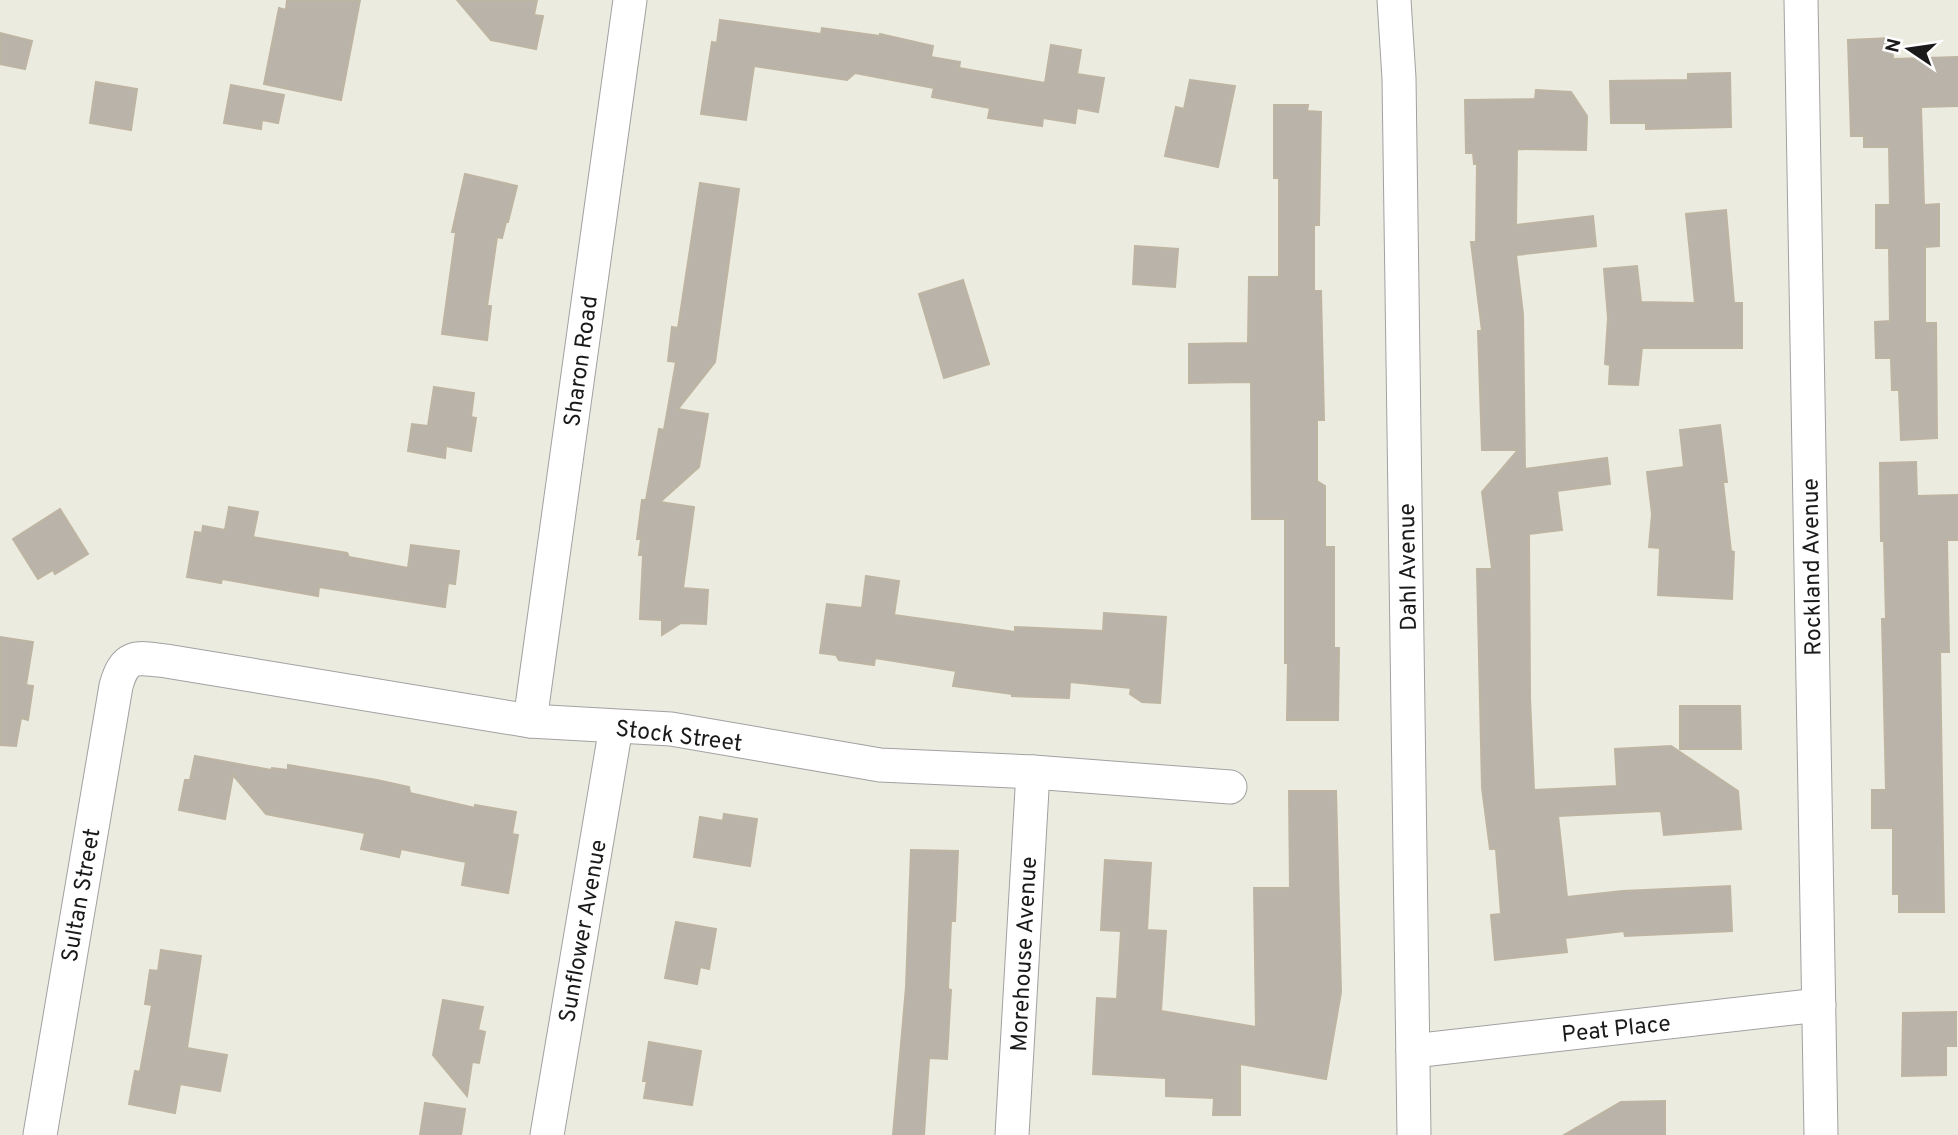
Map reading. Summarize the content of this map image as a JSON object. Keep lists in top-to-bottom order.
{
  "streets": {
    "street": [
      "Sharon Road",
      "Dahl Avenue",
      "Rockland Avenue",
      "Stock Street",
      "Sultan Street",
      "Sunflower Avenue",
      "Morehouse Avenue",
      "Peat Place"
    ]
  },
  "crossings": [
    ["Sharon Road", "Stock Street"],
    ["Dahl Avenue", "Peat Place"],
    ["Rockland Avenue", "Peat Place"],
    ["Stock Street", "Sultan Street"],
    ["Stock Street", "Sunflower Avenue"],
    ["Stock Street", "Morehouse Avenue"]
  ],
  "north": "left"
}
